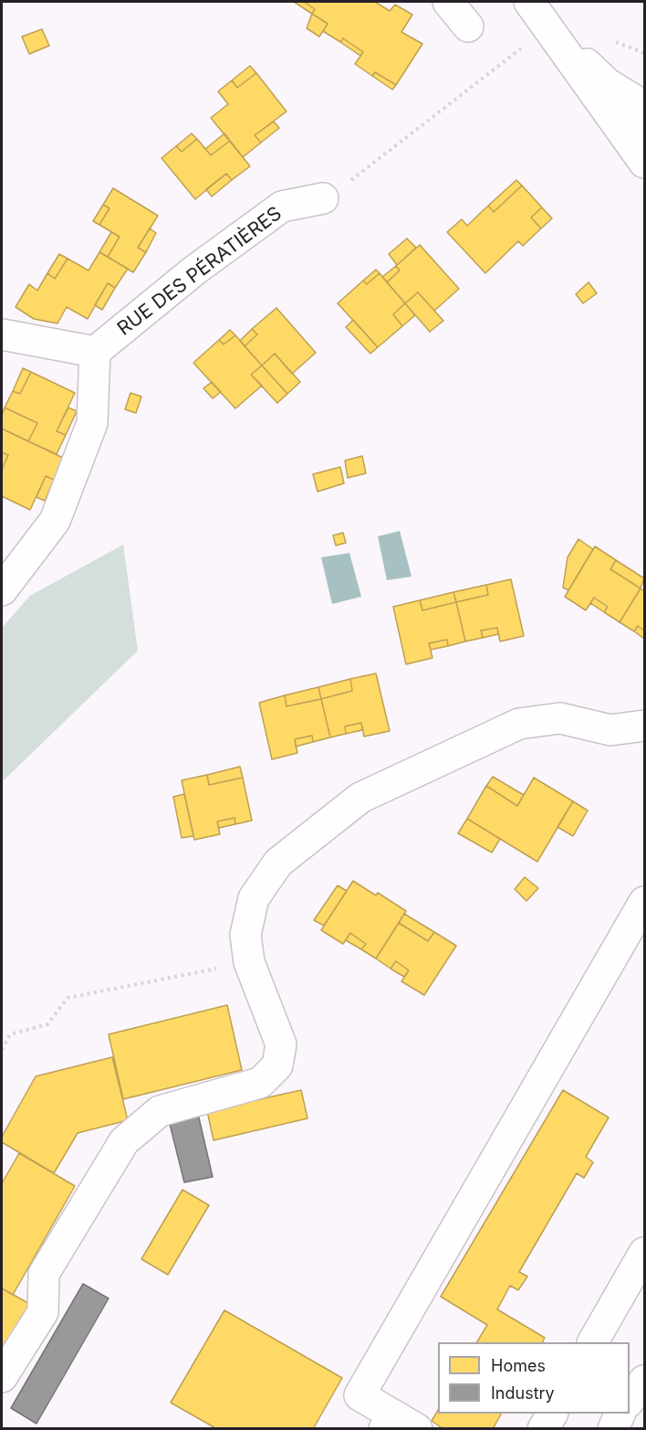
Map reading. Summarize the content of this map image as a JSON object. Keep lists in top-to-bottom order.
{
  "streets": {
    "street": ["RUE DES PÉRATIÈRES"]
  },
  "legend": ["Homes", "Industry"]
}
